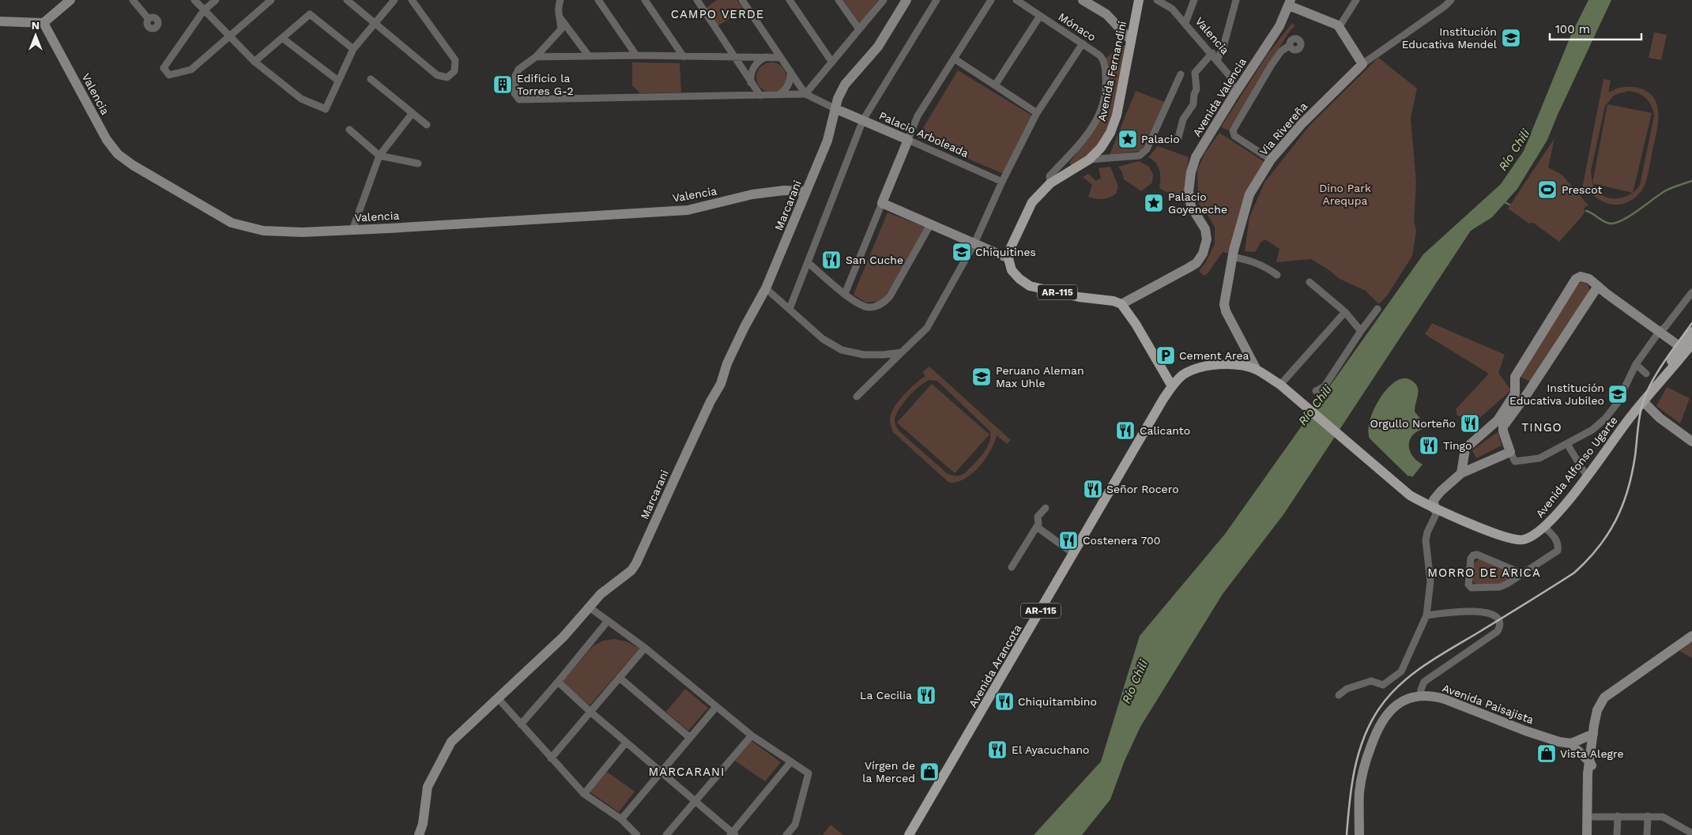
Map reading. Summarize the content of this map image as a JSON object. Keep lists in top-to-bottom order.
{
  "streets": {
    "main road": [
      "Avenida Fernandini",
      "AR-115",
      "Avenida Alfonso Ugarte",
      "Avenida Arancota"
    ],
    "street": [
      "Mónaco",
      "Valencia",
      "Avenida Valencia",
      "Via Rivereña",
      "Palacio Arboleada",
      "Marcarani",
      "Avenida Paisajista"
    ]
  },
  "crossings": [
    ["Mónaco", "Avenida Fernandini"],
    ["Valencia", "Avenida Valencia"],
    ["Valencia", "Marcarani"],
    ["Avenida Fernandini", "AR-115"],
    ["Avenida Valencia", "AR-115"],
    ["Via Rivereña", "Avenida Alfonso Ugarte"],
    ["Palacio Arboleada", "Marcarani"],
    ["Avenida Alfonso Ugarte", "Avenida Arancota"]
  ],
  "districts": [
    "CAMPO VERDE",
    "TINGO",
    "MORRO DE ARICA",
    "MARCARANI"
  ],
  "water": ["Río Chili"],
  "parks": ["Dino Park Arequpa"],
  "places": {
    "school or university": [
      "Institución Educativa Mendel",
      "Chiquitines",
      "Peruano Aleman Max Uhle",
      "Institución Educativa Jubileo"
    ],
    "building": ["Edificio la Torres G-2"],
    "place": ["Palacio", "Palacio Goyeneche"],
    "sports": ["Prescot"],
    "restaurant": [
      "San Cuche",
      "Orgullo Norteño",
      "Calicanto",
      "Tingo",
      "Señor Rocero",
      "Costenera 700",
      "La Cecilia",
      "Chiquitambino",
      "El Ayacuchano"
    ],
    "parking": ["Cement Area"],
    "shop": ["Vista Alegre", "Vírgen de la Merced"]
  },
  "scale_bar": "100 m",
  "north": "top"
}
